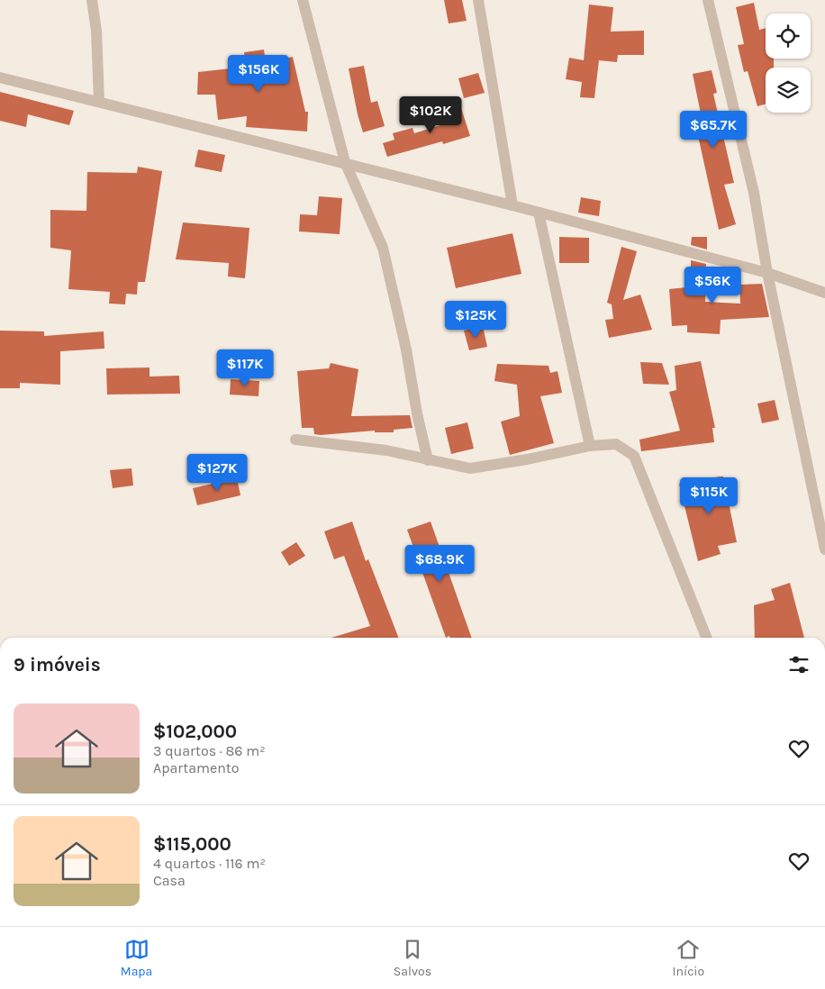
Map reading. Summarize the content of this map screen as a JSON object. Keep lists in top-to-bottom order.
{
  "page": {
    "price": [
      "$156K",
      "$102K",
      "$65.7K",
      "$56K",
      "$125K",
      "$117K",
      "$127K",
      "$115K",
      "$68.9K"
    ],
    "heading": "9 imóveis",
    "list": [
      {
        "name": "$102,000",
        "note": "3 quartos · 86 m² · Apartamento"
      },
      {
        "name": "$115,000",
        "note": "4 quartos · 116 m² · Casa"
      }
    ],
    "tabs": ["Mapa", "Salvos", "Início"]
  }
}
